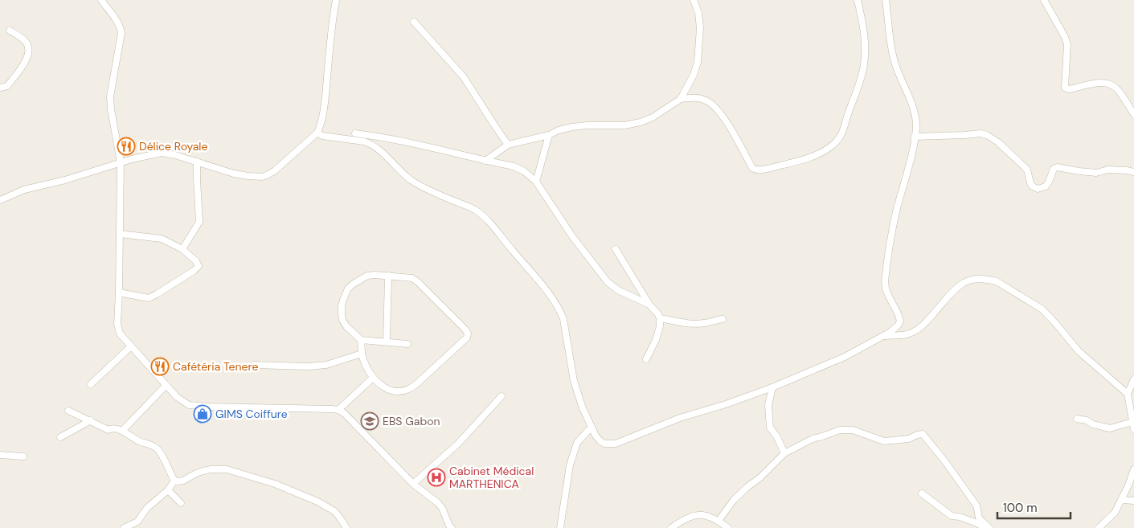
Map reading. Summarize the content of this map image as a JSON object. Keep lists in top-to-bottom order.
{
  "places": {
    "restaurant": ["Délice Royale", "Cafétéria Tenere"],
    "shop": ["GIMS Coiffure"],
    "school or university": ["EBS Gabon"],
    "hospital": ["Cabinet Médical MARTHENICA"]
  },
  "scale_bar": "100 m"
}
